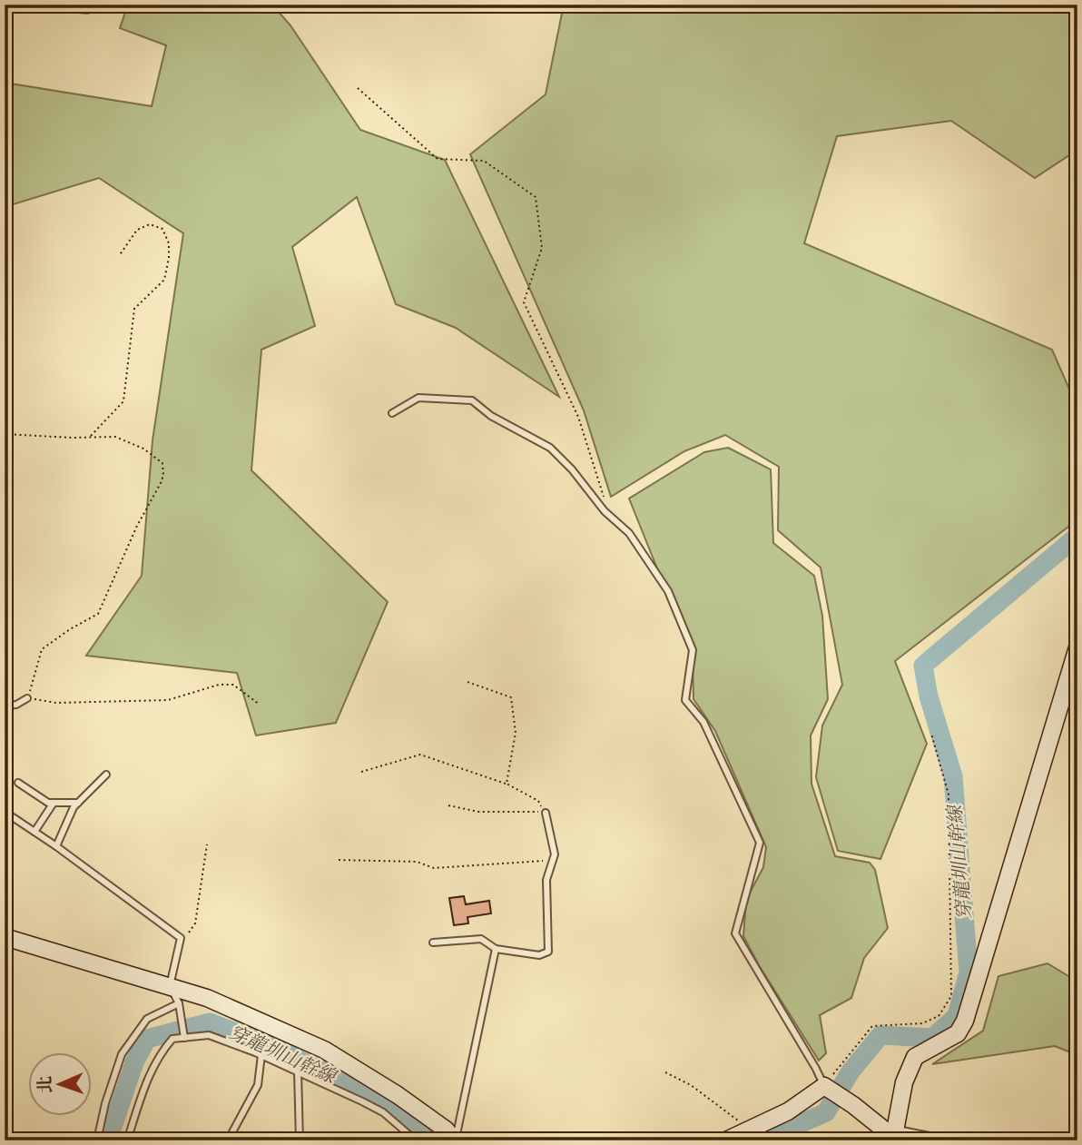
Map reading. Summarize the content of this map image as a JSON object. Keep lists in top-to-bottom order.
{
  "water": ["穿龍圳山幹線"],
  "north": "left"
}
